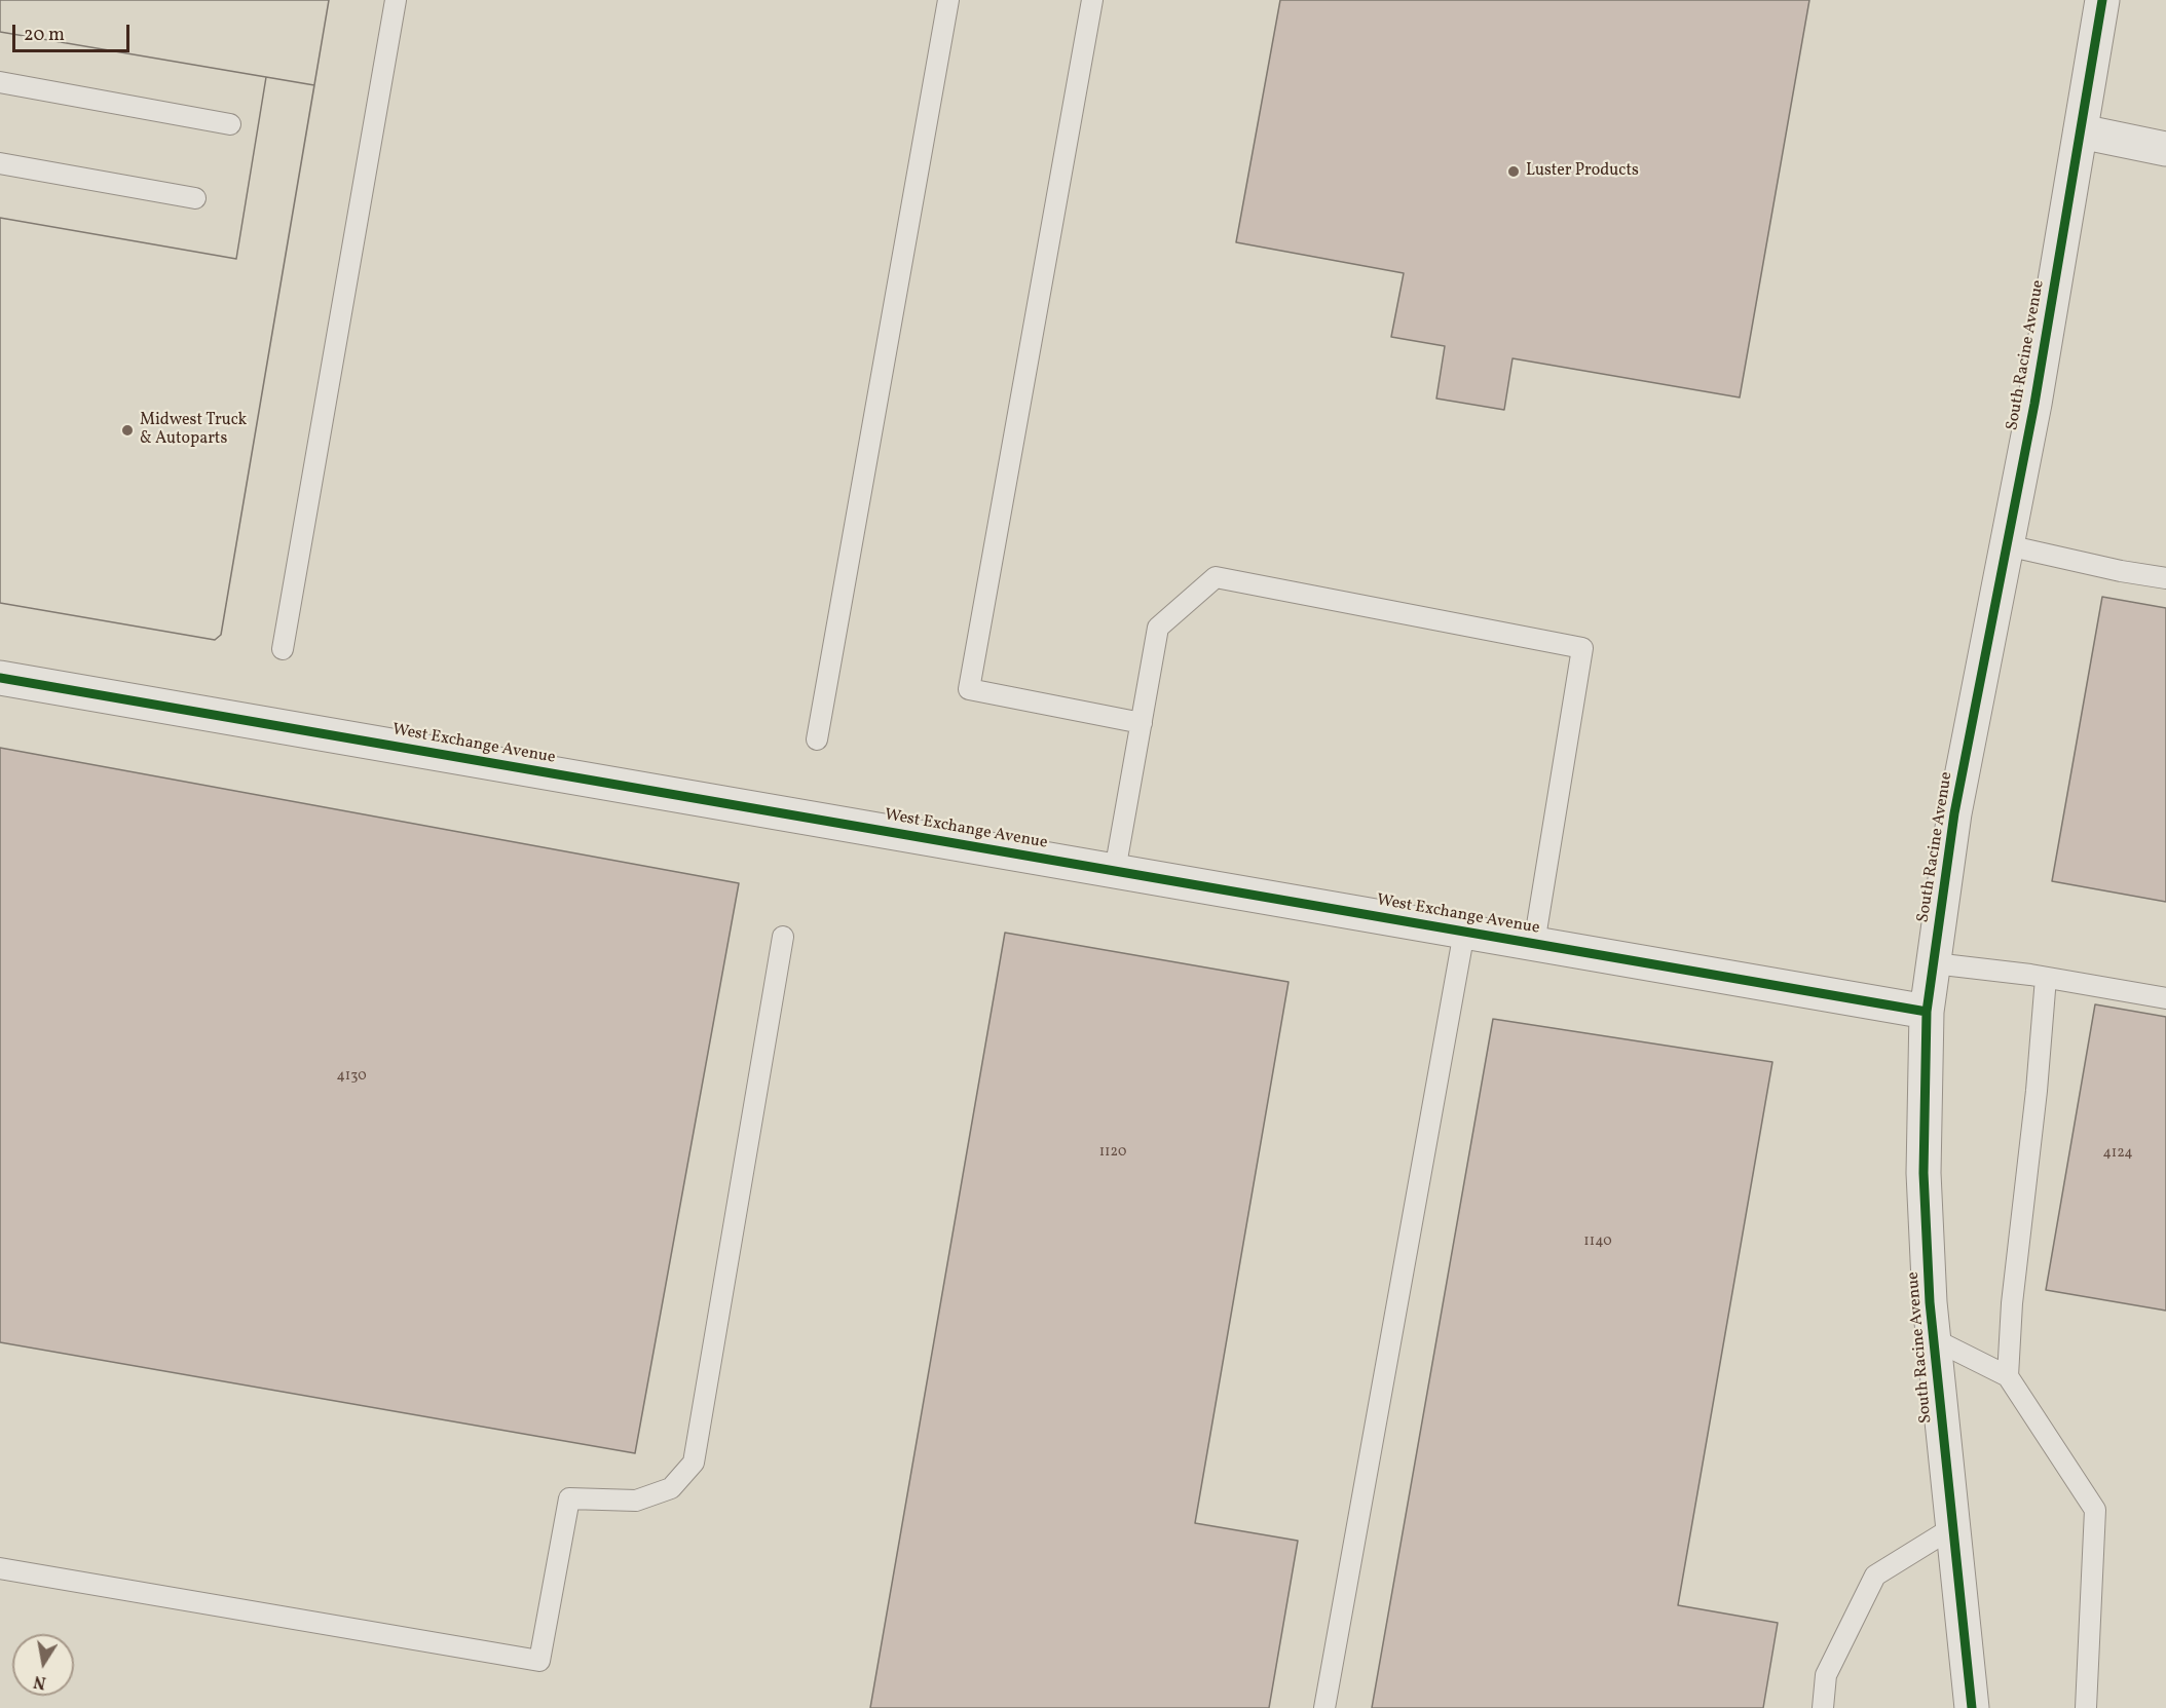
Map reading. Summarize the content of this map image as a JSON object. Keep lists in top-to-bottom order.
{
  "streets": {
    "street": ["South Racine Avenue", "West Exchange Avenue"]
  },
  "crossings": [
    ["South Racine Avenue", "West Exchange Avenue"]
  ],
  "places": ["Luster Products", "Midwest Truck & Autoparts"],
  "house_numbers": [
    "4130",
    "1120",
    "4124",
    "1140"
  ],
  "scale_bar": "20 m",
  "north": "bottom"
}
